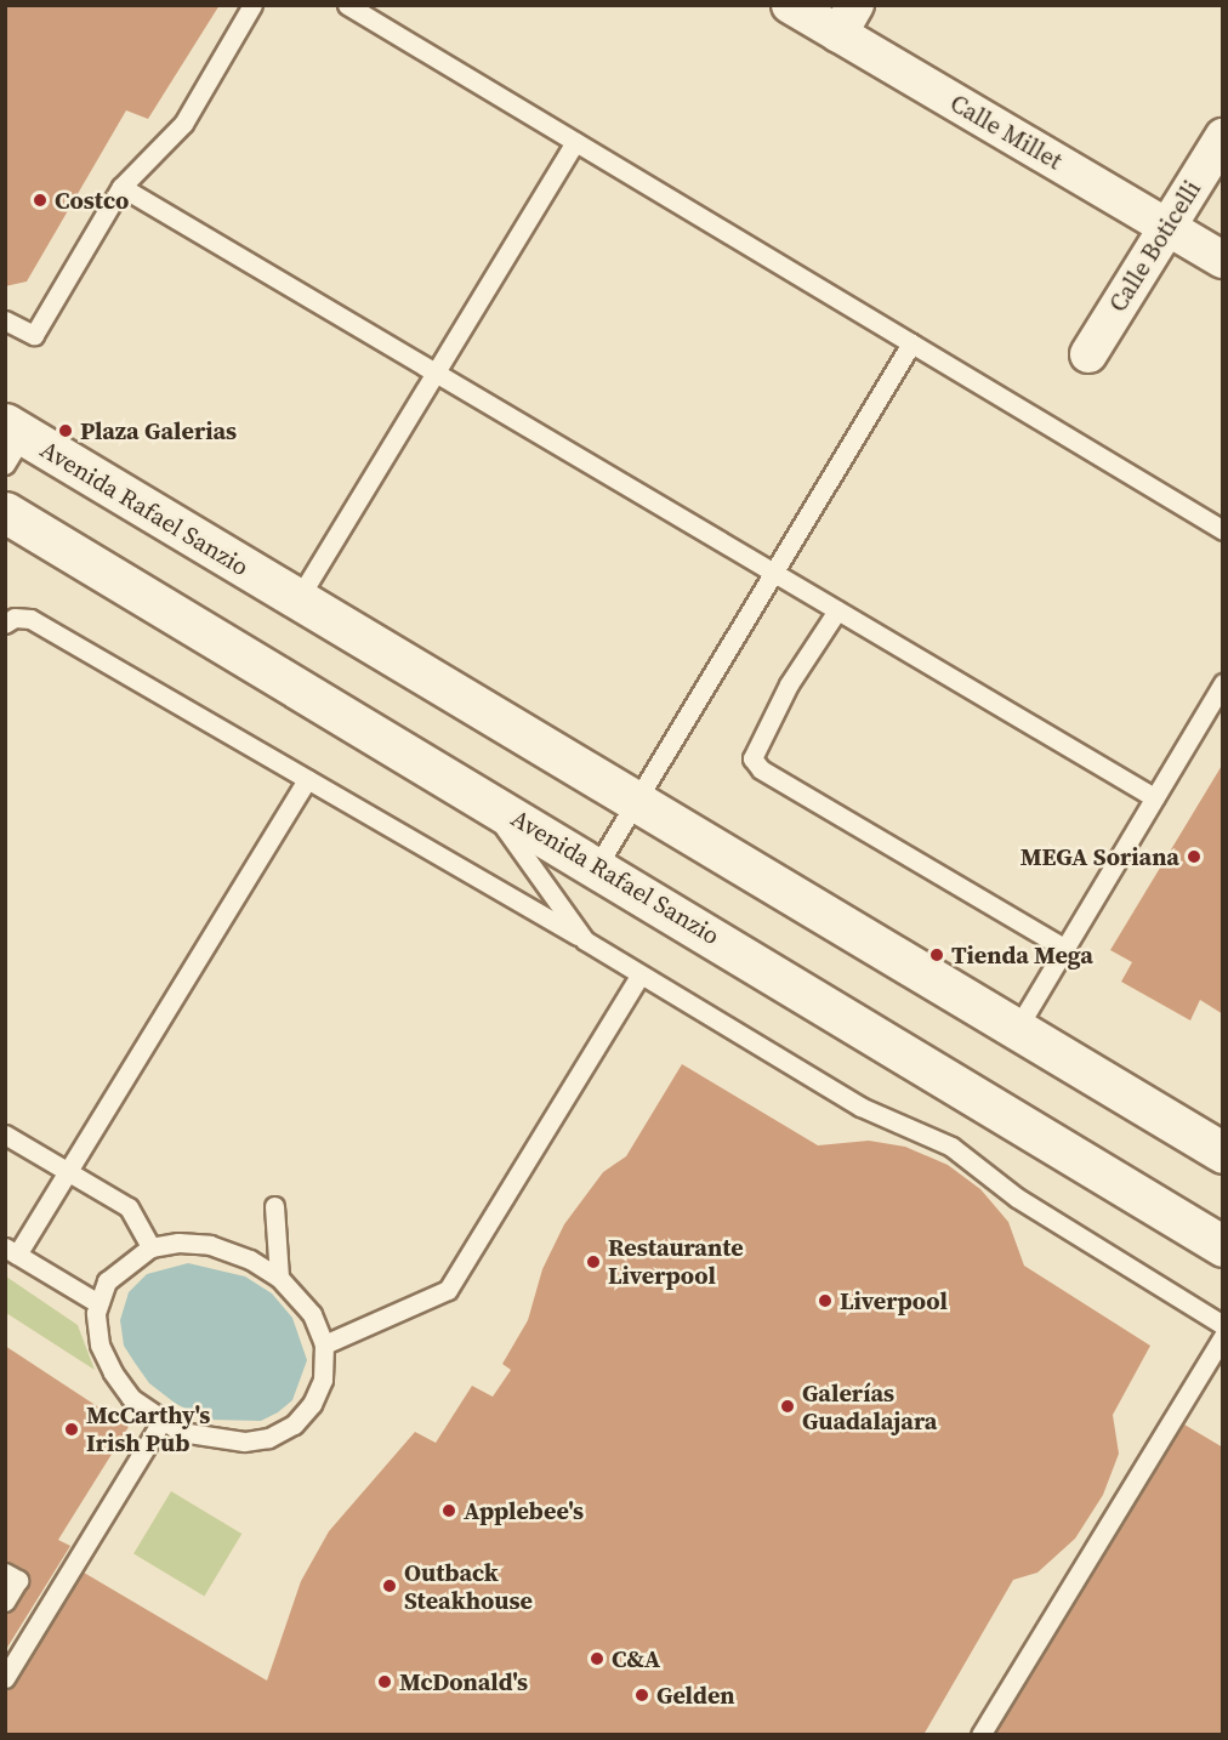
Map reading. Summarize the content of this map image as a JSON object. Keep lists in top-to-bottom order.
{
  "streets": {
    "main road": ["Avenida Rafael Sanzio"],
    "street": ["Calle Millet", "Calle Boticelli"]
  },
  "crossings": [
    ["Calle Millet", "Calle Boticelli"]
  ],
  "places": [
    "Costco",
    "Plaza Galerias",
    "MEGA Soriana",
    "Tienda Mega",
    "Restaurante Liverpool",
    "Liverpool",
    "Galerías Guadalajara",
    "McCarthy's Irish Pub",
    "Applebee's",
    "Outback Steakhouse",
    "C&A",
    "McDonald's",
    "Gelden"
  ]
}
